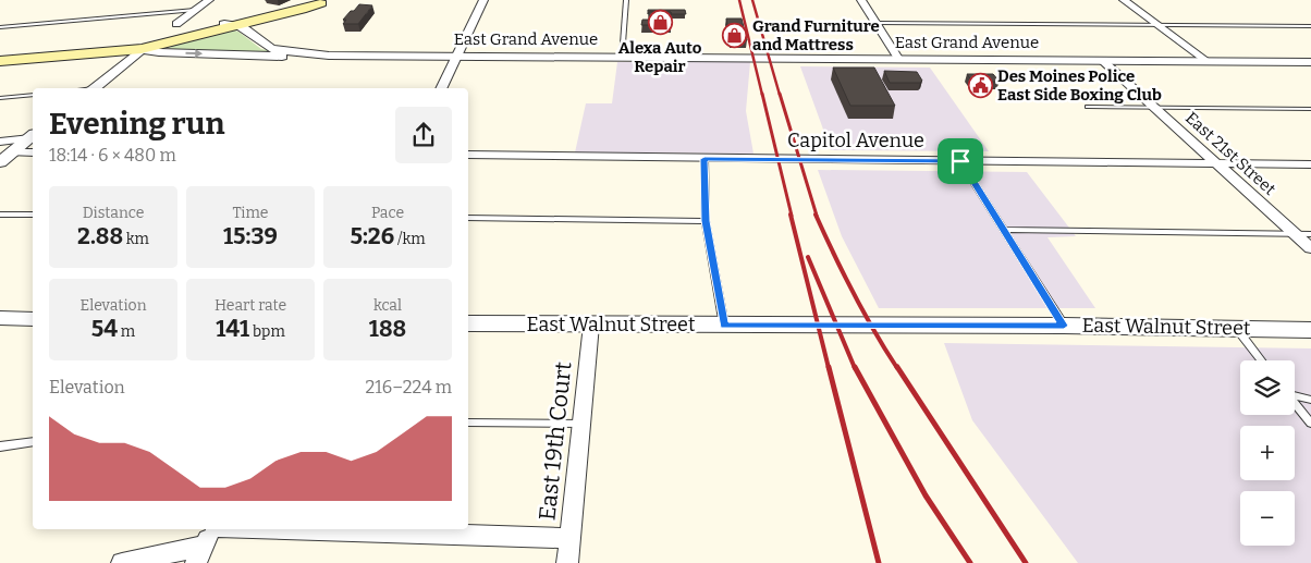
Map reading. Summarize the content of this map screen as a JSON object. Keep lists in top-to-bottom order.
{
  "streets": {
    "main road": ["East Grand Avenue"],
    "street": [
      "Capitol Avenue",
      "East 21st Street",
      "East Walnut Street",
      "East 19th Court"
    ]
  },
  "crossings": [
    ["East Grand Avenue", "East 21st Street"],
    ["Capitol Avenue", "East 21st Street"],
    ["East Walnut Street", "East 19th Court"]
  ],
  "places": {
    "shop": ["Alexa Auto Repair", "Grand Furniture and Mattress"],
    "public building": ["Des Moines Police East Side Boxing Club"]
  },
  "page": {
    "heading": ["Evening run", "18:14 · 6 × 480 m"],
    "stats": [
      ["Distance", "2.88 km"],
      ["Time", "15:39"],
      ["Pace", "5:26 /km"],
      ["Elevation", "54 m"],
      ["Heart rate", "141 bpm"],
      ["kcal", "188"]
    ],
    "map_buttons": ["+", "−"],
    "chart": ["Elevation", "216–224 m"]
  }
}
